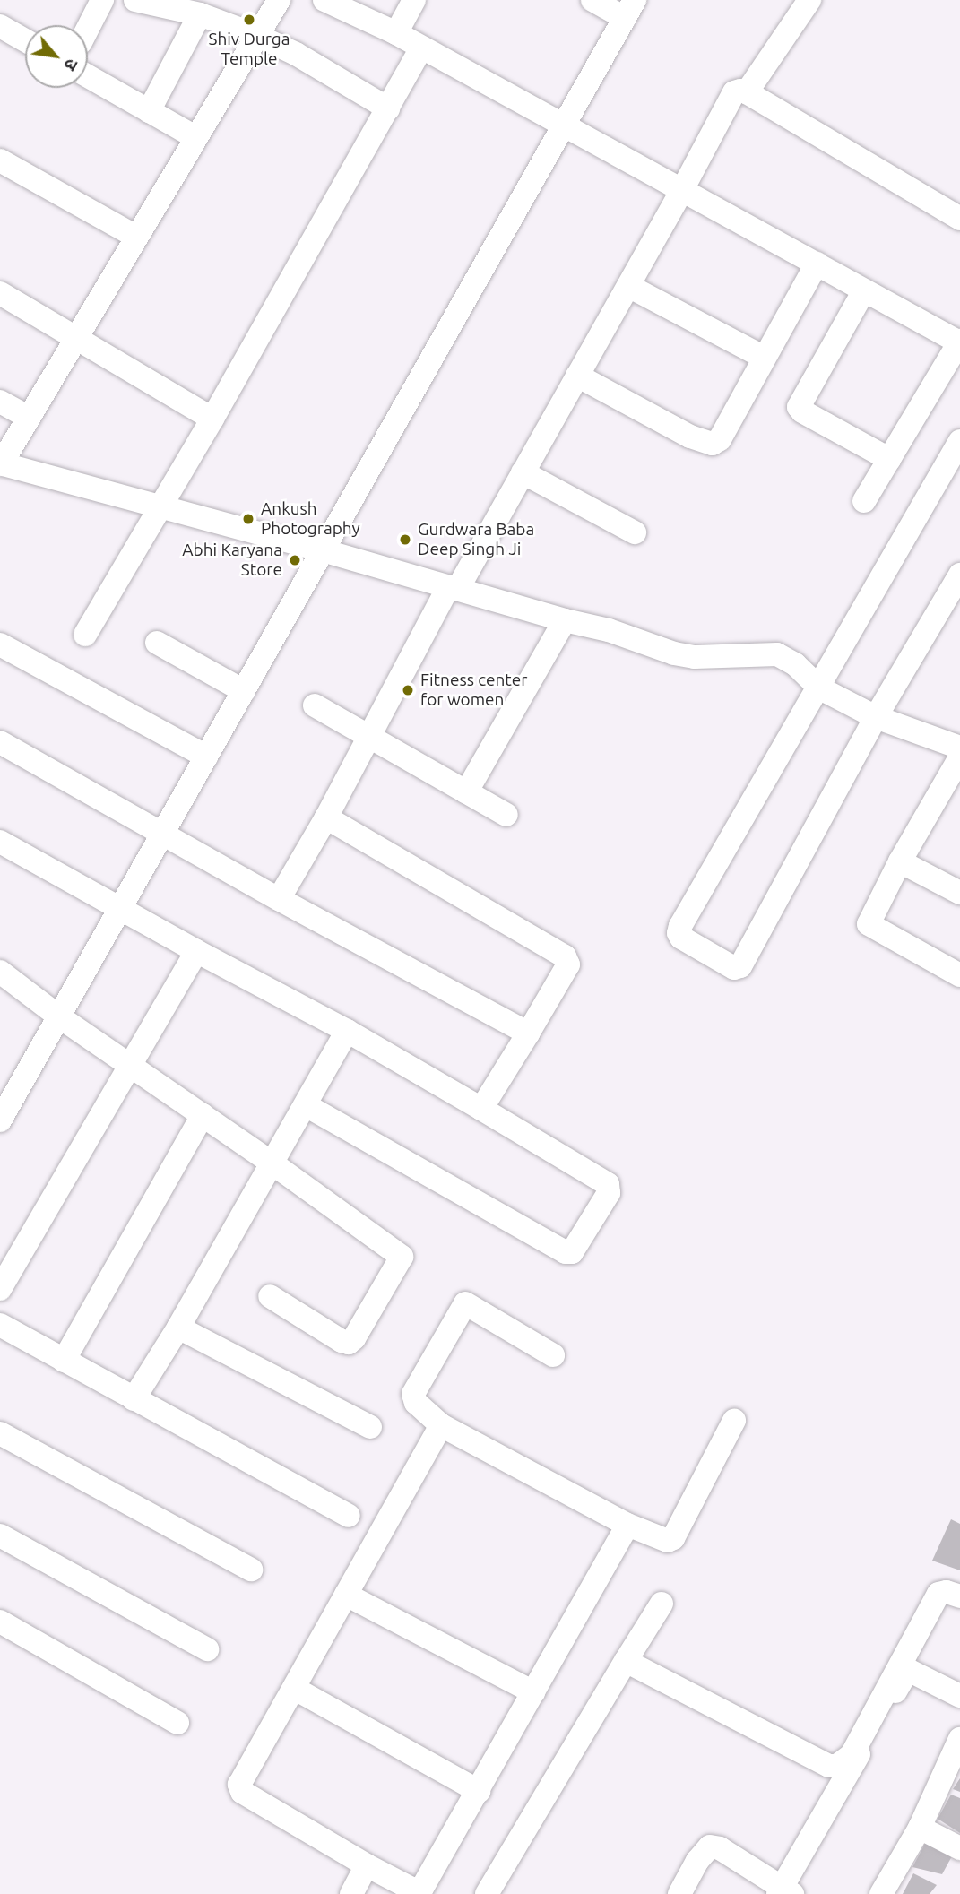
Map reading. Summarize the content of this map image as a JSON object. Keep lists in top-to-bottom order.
{
  "places": [
    "Shiv Durga Temple",
    "Ankush Photography",
    "Gurdwara Baba Deep Singh Ji",
    "Abhi Karyana Store",
    "Fitness center for women"
  ],
  "north": "bottom right"
}
